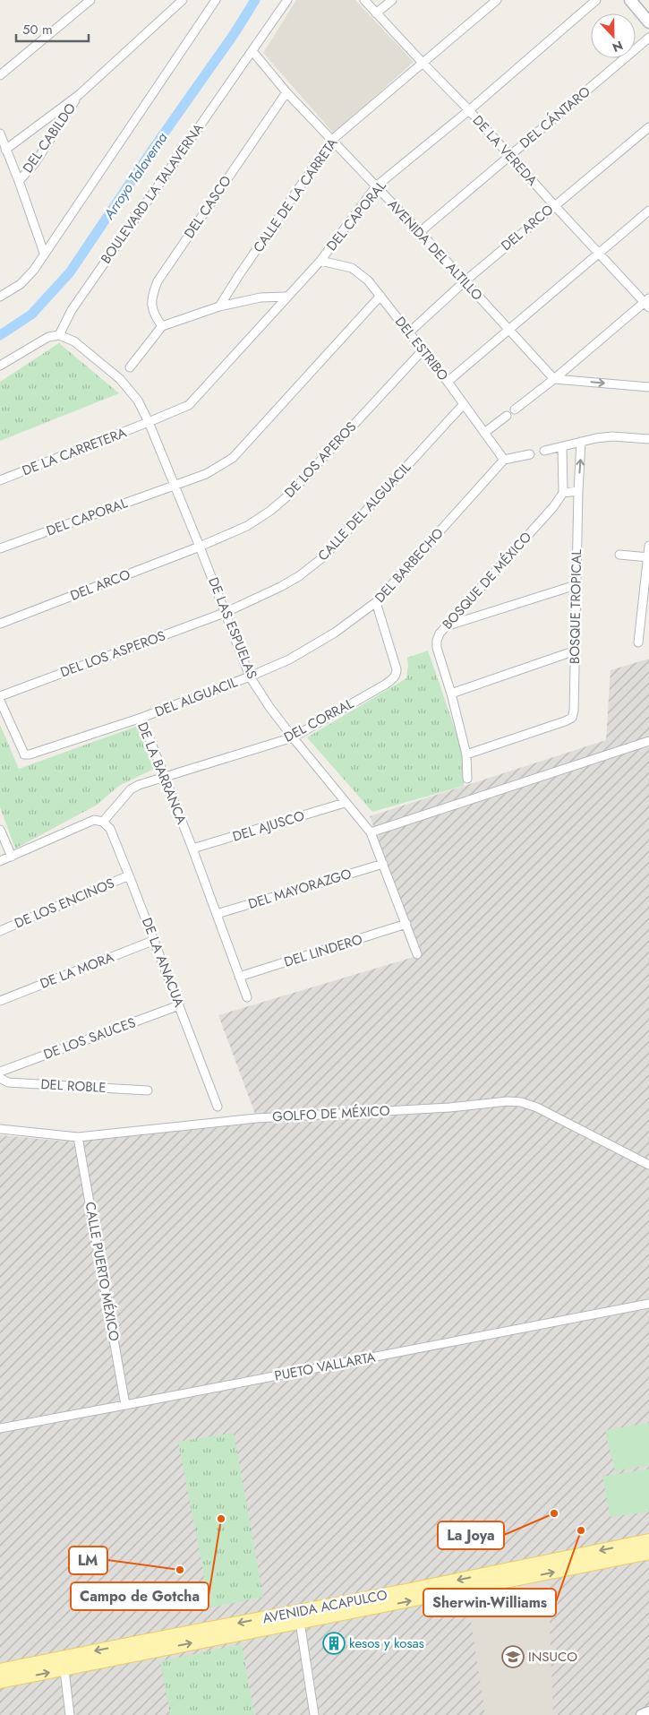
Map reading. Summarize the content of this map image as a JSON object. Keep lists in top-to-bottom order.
{
  "streets": {
    "main road": ["AVENIDA ACAPULCO"],
    "street": [
      "DEL CÁNTARO",
      "DEL CABILDO",
      "DE LA VEREDA",
      "BOULEVARD LA TALAVERNA",
      "CALLE DE LA CARRETA",
      "DEL CASCO",
      "DEL CAPORAL",
      "DEL ARCO",
      "AVENIDA DEL ALTILLO",
      "DEL ESTRIBO",
      "DE LA CARRETERA",
      "DE LOS APEROS",
      "CALLE DEL ALGUACIL",
      "DEL BARBECHO",
      "BOSQUE DE MÉXICO",
      "BOSQUE TROPICAL",
      "DE LAS ESPUELAS",
      "DEL LOS ASPEROS",
      "DEL ALGUACIL",
      "DEL CORRAL",
      "DE LA BARRANCA",
      "DEL AJUSCO",
      "DEL MAYORAZGO",
      "DE LOS ENCINOS",
      "DEL LINDERO",
      "DE LA ANACUA",
      "DE LA MORA",
      "DE LOS SAUCES",
      "DEL ROBLE",
      "GOLFO DE MÉXICO",
      "CALLE PUERTO MÉXICO",
      "PUETO VALLARTA"
    ]
  },
  "crossings": [
    ["DEL CÁNTARO", "DE LA VEREDA"],
    ["DEL CÁNTARO", "AVENIDA DEL ALTILLO"],
    ["DE LA VEREDA", "CALLE DE LA CARRETA"],
    ["DE LA VEREDA", "DEL CAPORAL"],
    ["DE LA VEREDA", "DEL ARCO"],
    ["BOULEVARD LA TALAVERNA", "AVENIDA DEL ALTILLO"],
    ["BOULEVARD LA TALAVERNA", "DE LAS ESPUELAS"],
    ["CALLE DE LA CARRETA", "AVENIDA DEL ALTILLO"],
    ["DEL CASCO", "AVENIDA DEL ALTILLO"],
    ["DEL CAPORAL", "AVENIDA DEL ALTILLO"],
    ["DEL CAPORAL", "DEL ESTRIBO"],
    ["DEL CAPORAL", "DE LA CARRETERA"],
    ["DEL CAPORAL", "DE LAS ESPUELAS"],
    ["DEL ARCO", "AVENIDA DEL ALTILLO"],
    ["DEL ARCO", "DEL ESTRIBO"],
    ["DEL ARCO", "DE LOS APEROS"],
    ["DEL ARCO", "DE LAS ESPUELAS"],
    ["DEL ESTRIBO", "DE LOS APEROS"],
    ["DEL ESTRIBO", "CALLE DEL ALGUACIL"],
    ["DEL ESTRIBO", "DEL BARBECHO"],
    ["DE LA CARRETERA", "DE LAS ESPUELAS"],
    ["DE LOS APEROS", "DE LAS ESPUELAS"],
    ["CALLE DEL ALGUACIL", "DE LAS ESPUELAS"],
    ["CALLE DEL ALGUACIL", "DEL LOS ASPEROS"],
    ["DEL BARBECHO", "DE LAS ESPUELAS"],
    ["DEL BARBECHO", "DEL ALGUACIL"],
    ["DEL BARBECHO", "DEL CORRAL"],
    ["BOSQUE DE MÉXICO", "BOSQUE TROPICAL"],
    ["DE LAS ESPUELAS", "DEL LOS ASPEROS"],
    ["DE LAS ESPUELAS", "DEL ALGUACIL"],
    ["DE LAS ESPUELAS", "DEL CORRAL"],
    ["DE LAS ESPUELAS", "DEL AJUSCO"],
    ["DE LAS ESPUELAS", "DEL MAYORAZGO"],
    ["DE LAS ESPUELAS", "DEL LINDERO"],
    ["DEL ALGUACIL", "DE LA BARRANCA"],
    ["DEL CORRAL", "DE LA BARRANCA"],
    ["DEL CORRAL", "DE LA ANACUA"],
    ["DE LA BARRANCA", "DEL AJUSCO"],
    ["DE LA BARRANCA", "DEL MAYORAZGO"],
    ["DE LA BARRANCA", "DEL LINDERO"],
    ["DE LOS ENCINOS", "DE LA ANACUA"],
    ["DE LA ANACUA", "DE LA MORA"],
    ["DE LA ANACUA", "DE LOS SAUCES"],
    ["GOLFO DE MÉXICO", "CALLE PUERTO MÉXICO"],
    ["CALLE PUERTO MÉXICO", "PUETO VALLARTA"]
  ],
  "water": ["Arroyo Talaverna"],
  "places": {
    "other": [
      "La Joya",
      "Campo de Gotcha",
      "Sherwin-Williams",
      "LM"
    ],
    "building": ["kesos y kosas"],
    "school or university": ["INSUCO"]
  },
  "scale_bar": "50 m",
  "north": "bottom"
}
